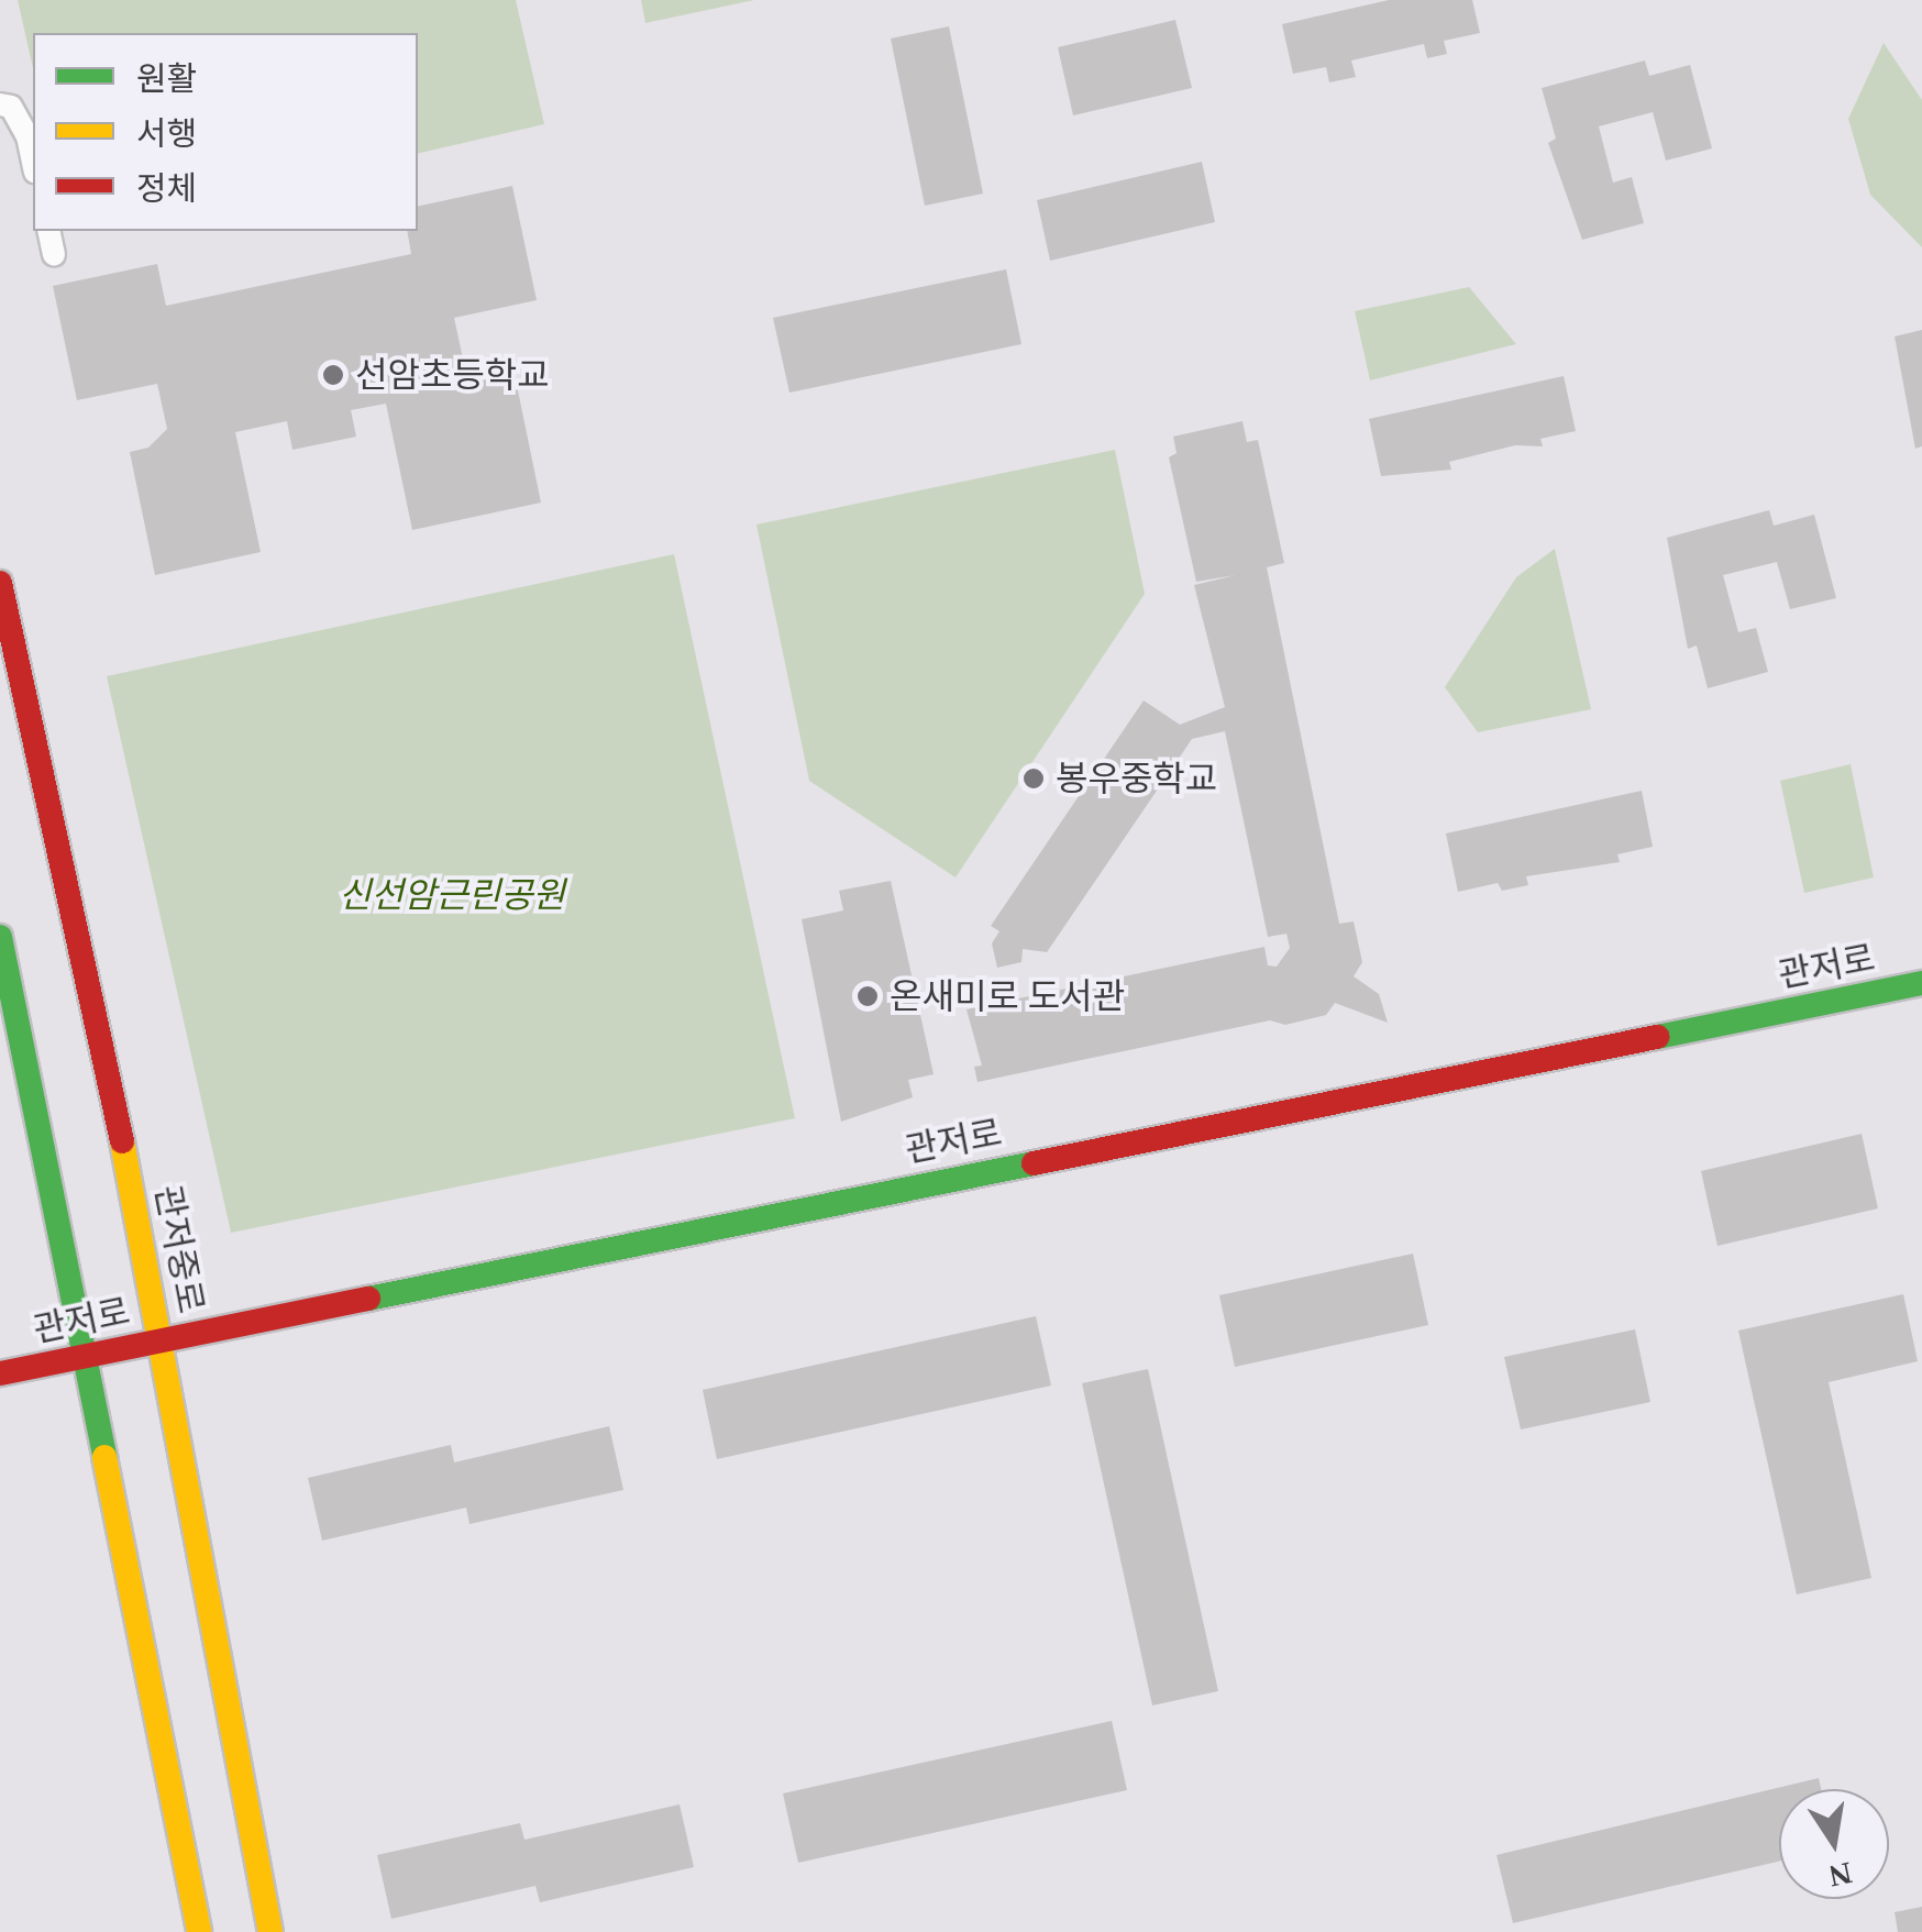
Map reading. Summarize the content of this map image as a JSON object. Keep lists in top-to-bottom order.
{
  "streets": {
    "street": ["관저로", "관저중로"]
  },
  "crossings": [
    ["관저로", "관저중로"]
  ],
  "parks": ["신선암근린공원"],
  "places": ["선암초등학교", "봉우중학교", "온새미로 도서관"],
  "legend": ["원활", "서행", "정체"],
  "north": "bottom"
}
